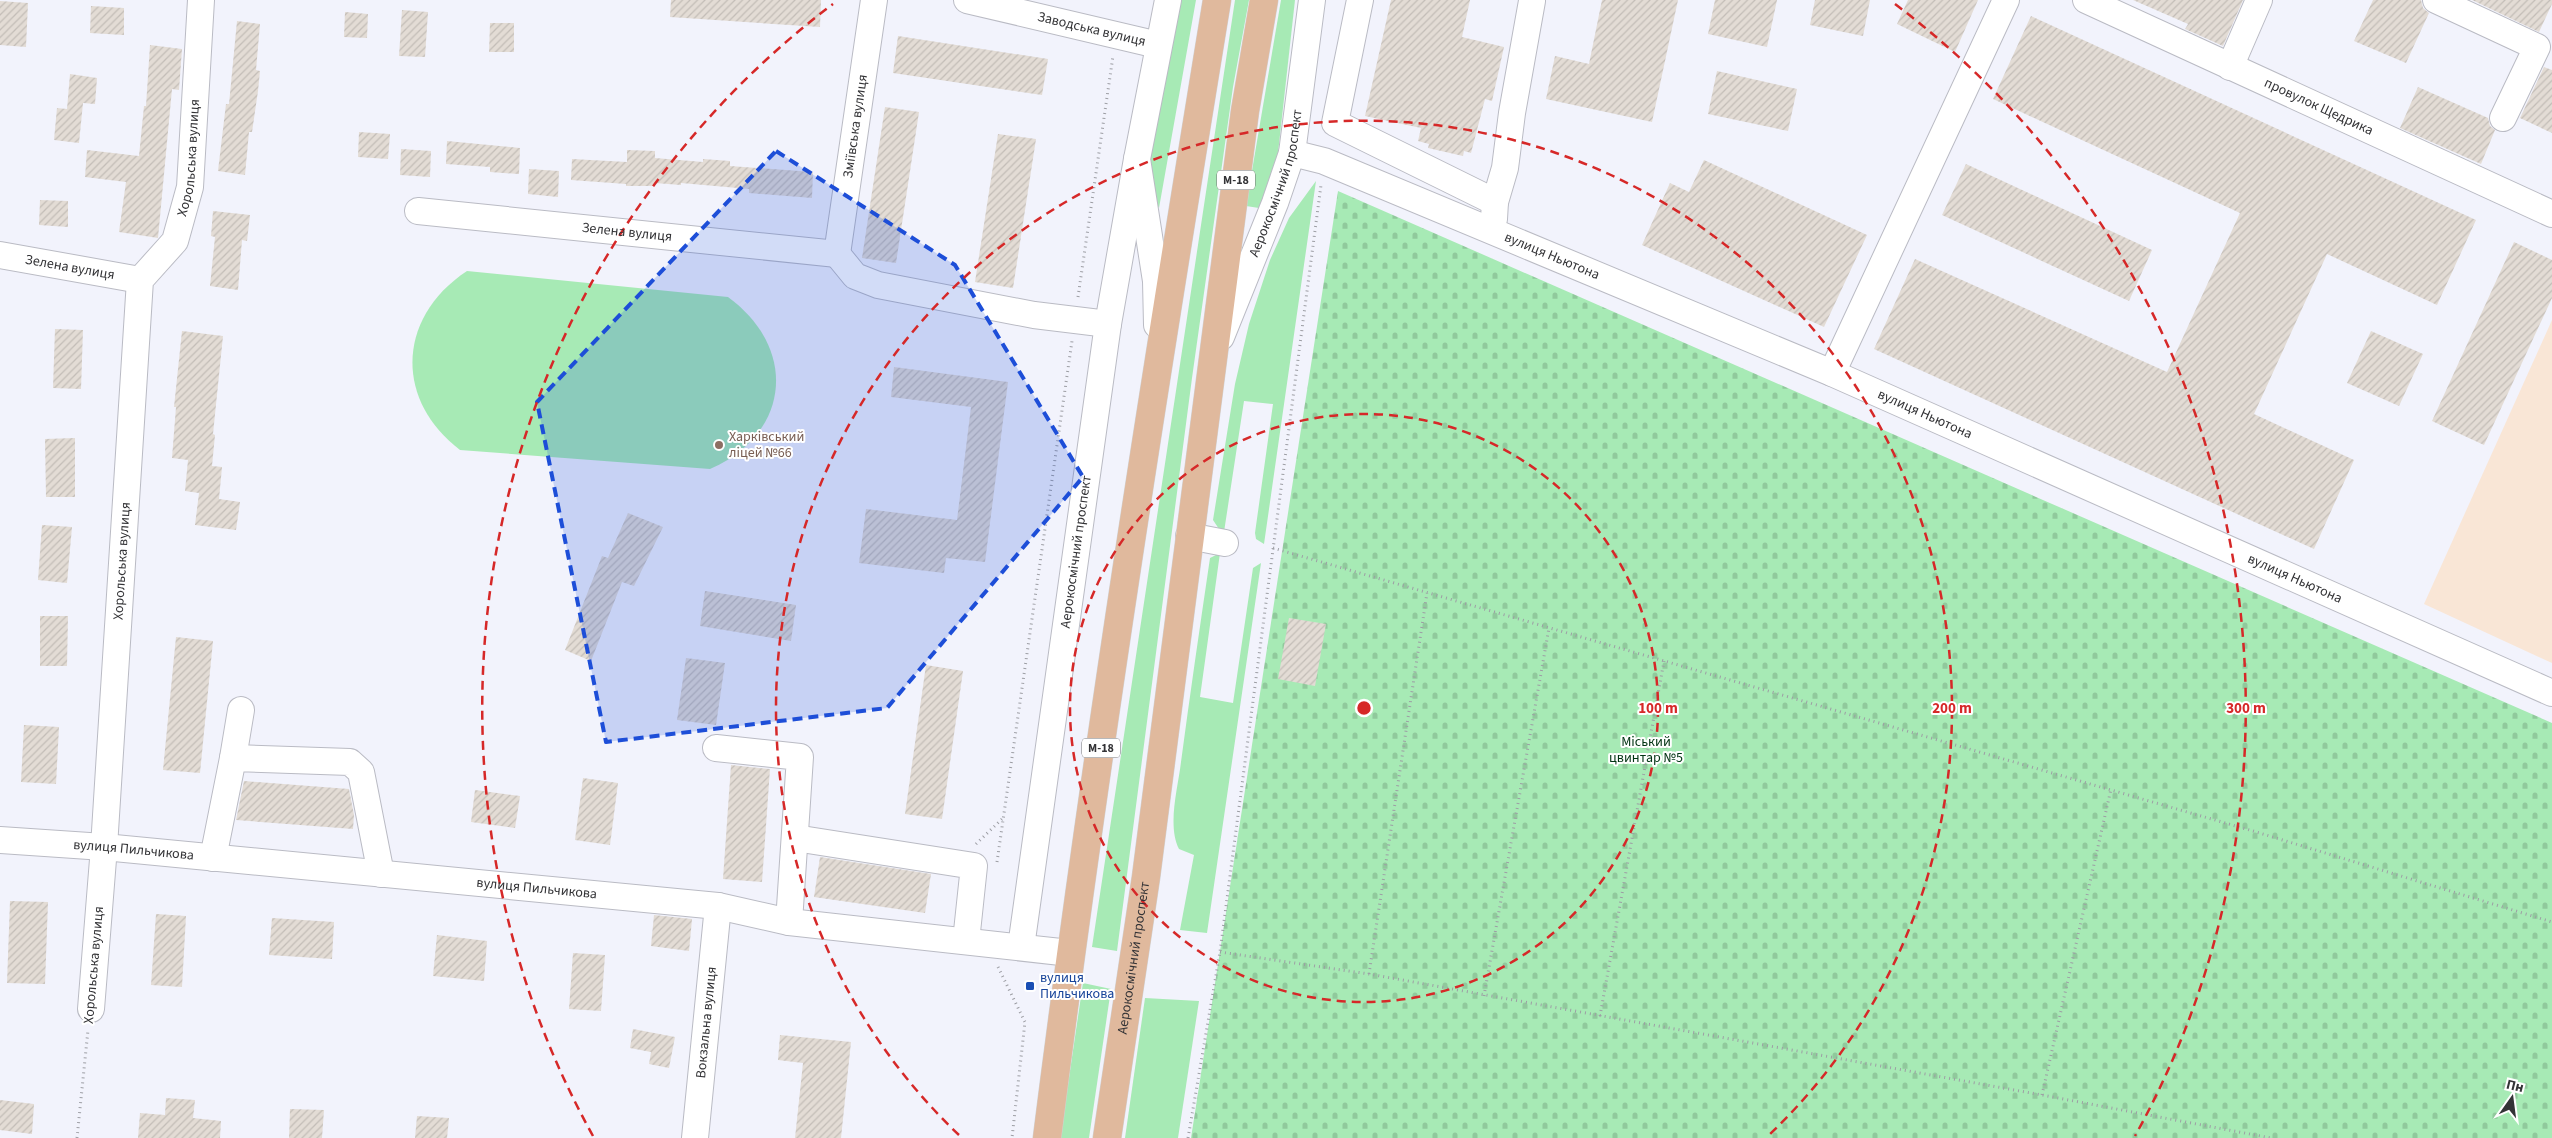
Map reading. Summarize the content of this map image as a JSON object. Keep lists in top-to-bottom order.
{
  "streets": {
    "main road": ["М-18", "Аерокосмічний проспект"],
    "street": [
      "Заводська вулиця",
      "провулок Щедрика",
      "Зміївська вулиця",
      "Хорольська вулиця",
      "Зелена вулиця",
      "вулиця Ньютона",
      "вулиця Пильчикова",
      "Вокзальна вулиця"
    ]
  },
  "crossings": [
    ["Заводська вулиця", "Аерокосмічний проспект"],
    ["Зміївська вулиця", "Зелена вулиця"],
    ["Хорольська вулиця", "Зелена вулиця"],
    ["Хорольська вулиця", "вулиця Пильчикова"],
    ["Аерокосмічний проспект", "вулиця Ньютона"],
    ["Аерокосмічний проспект", "вулиця Пильчикова"],
    ["вулиця Пильчикова", "Вокзальна вулиця"]
  ],
  "parks": ["Міський цвинтар №5"],
  "places": {
    "other": ["Харківський ліцей №66"],
    "transit": ["вулиця Пильчикова"]
  },
  "north": "top",
  "rings": ["100 m", "200 m", "300 m"]
}
